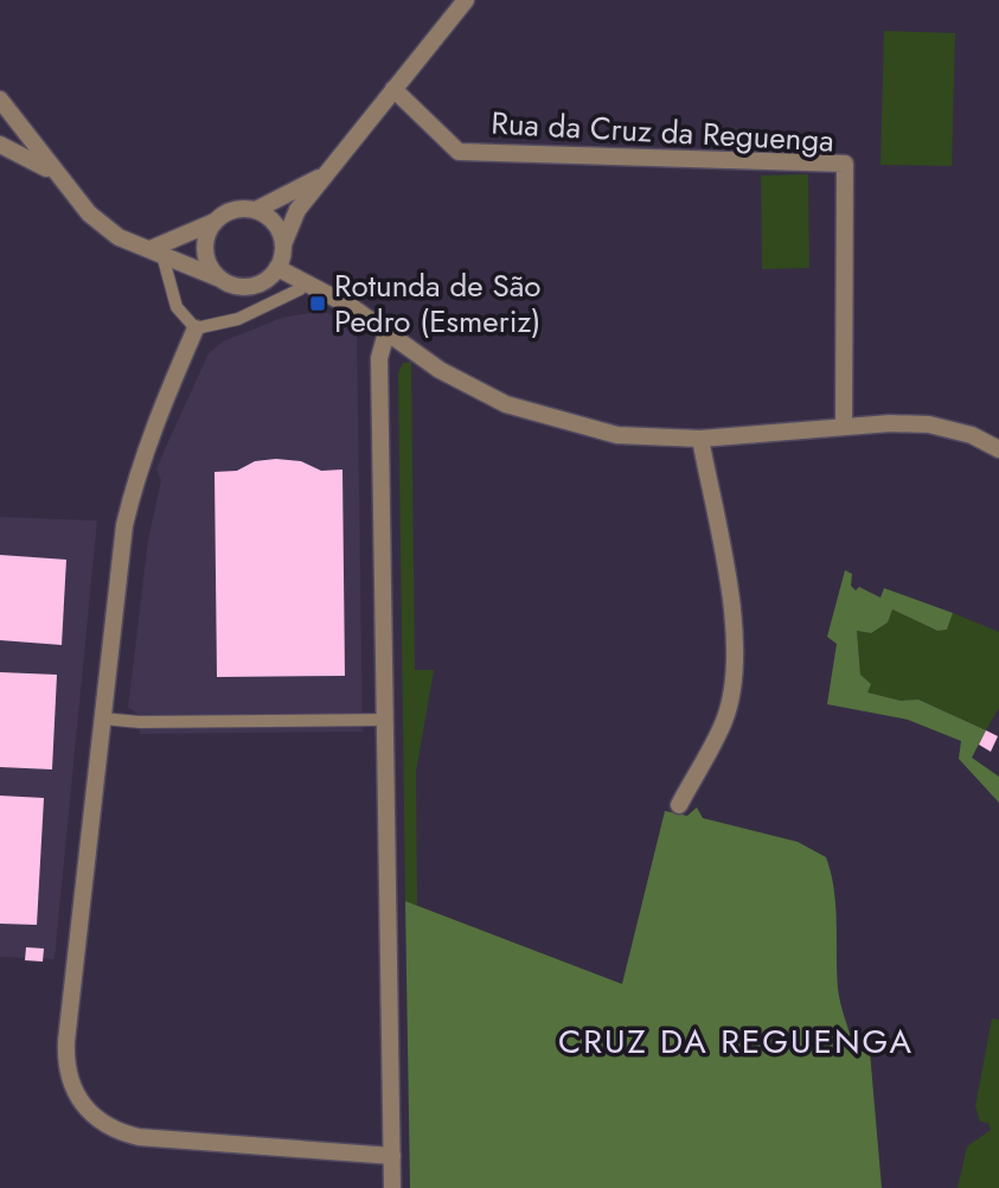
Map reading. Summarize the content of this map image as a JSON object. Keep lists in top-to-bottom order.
{
  "streets": {
    "street": ["Rua da Cruz da Reguenga"]
  },
  "districts": ["CRUZ DA REGUENGA"],
  "places": {
    "transit": ["Rotunda de São Pedro (Esmeriz)"]
  }
}
